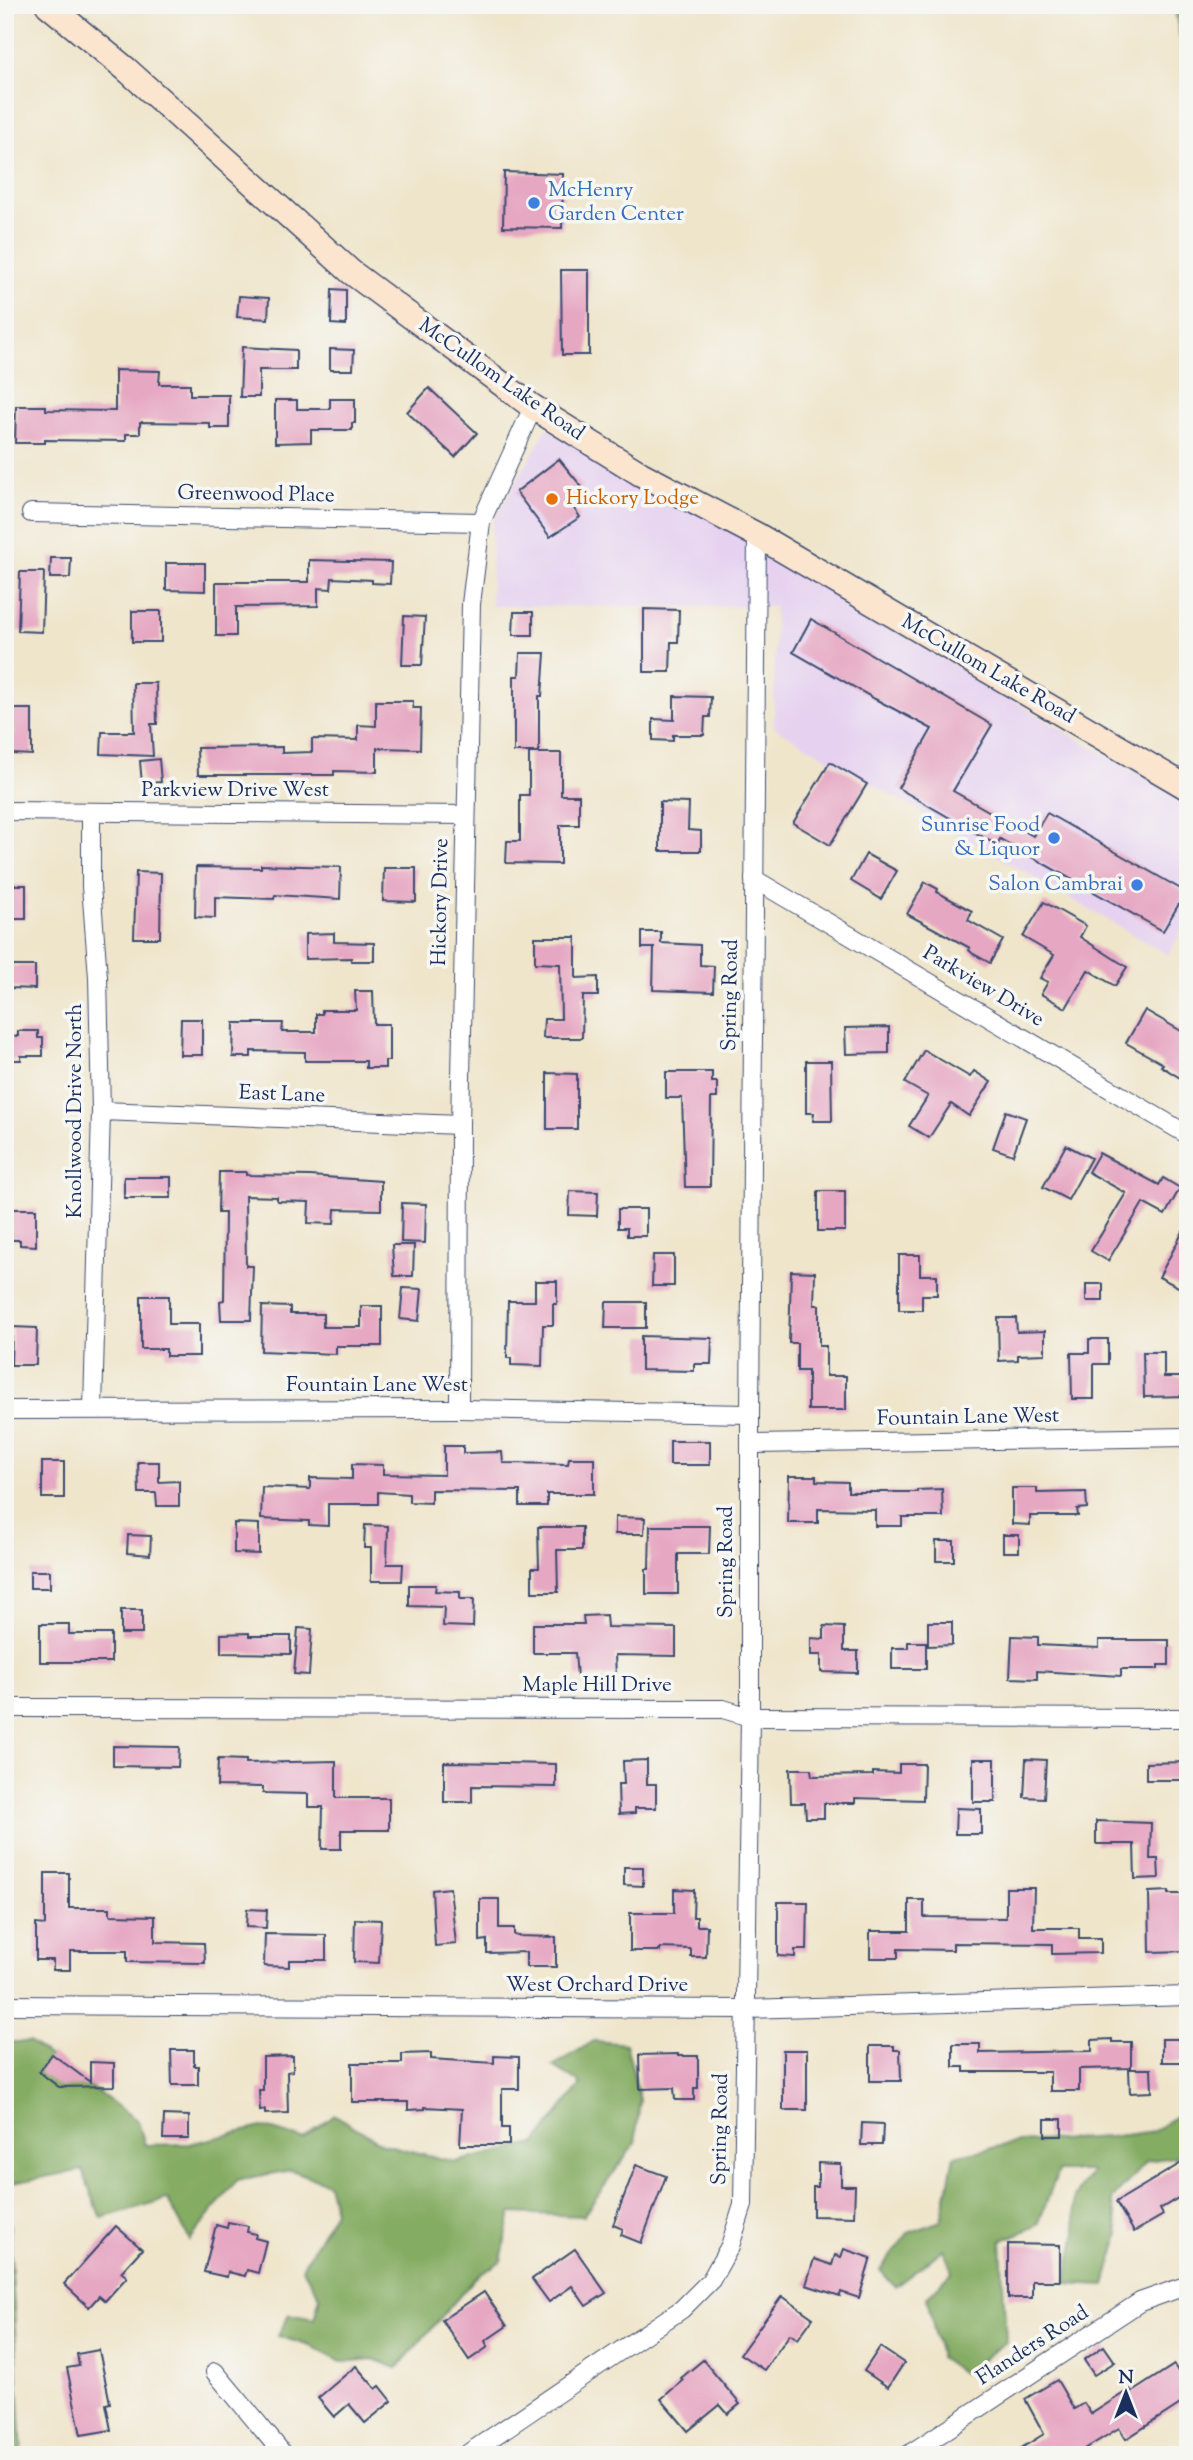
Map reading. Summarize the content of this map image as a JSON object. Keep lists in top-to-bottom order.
{
  "streets": {
    "street": [
      "McCullom Lake Road",
      "Greenwood Place",
      "Parkview Drive West",
      "Hickory Drive",
      "Parkview Drive",
      "Spring Road",
      "East Lane",
      "Knollwood Drive North",
      "Fountain Lane West",
      "Maple Hill Drive",
      "West Orchard Drive",
      "Flanders Road"
    ]
  },
  "crossings": [
    ["McCullom Lake Road", "Hickory Drive"],
    ["McCullom Lake Road", "Spring Road"],
    ["Greenwood Place", "Hickory Drive"],
    ["Parkview Drive West", "Hickory Drive"],
    ["Parkview Drive West", "Knollwood Drive North"],
    ["Hickory Drive", "East Lane"],
    ["Hickory Drive", "Fountain Lane West"],
    ["Parkview Drive", "Spring Road"],
    ["Spring Road", "Fountain Lane West"],
    ["Spring Road", "Maple Hill Drive"],
    ["Spring Road", "West Orchard Drive"],
    ["East Lane", "Knollwood Drive North"],
    ["Knollwood Drive North", "Fountain Lane West"]
  ],
  "places": [
    "McHenry Garden Center",
    "Hickory Lodge",
    "Sunrise Food & Liquor",
    "Salon Cambrai"
  ],
  "north": "top"
}
